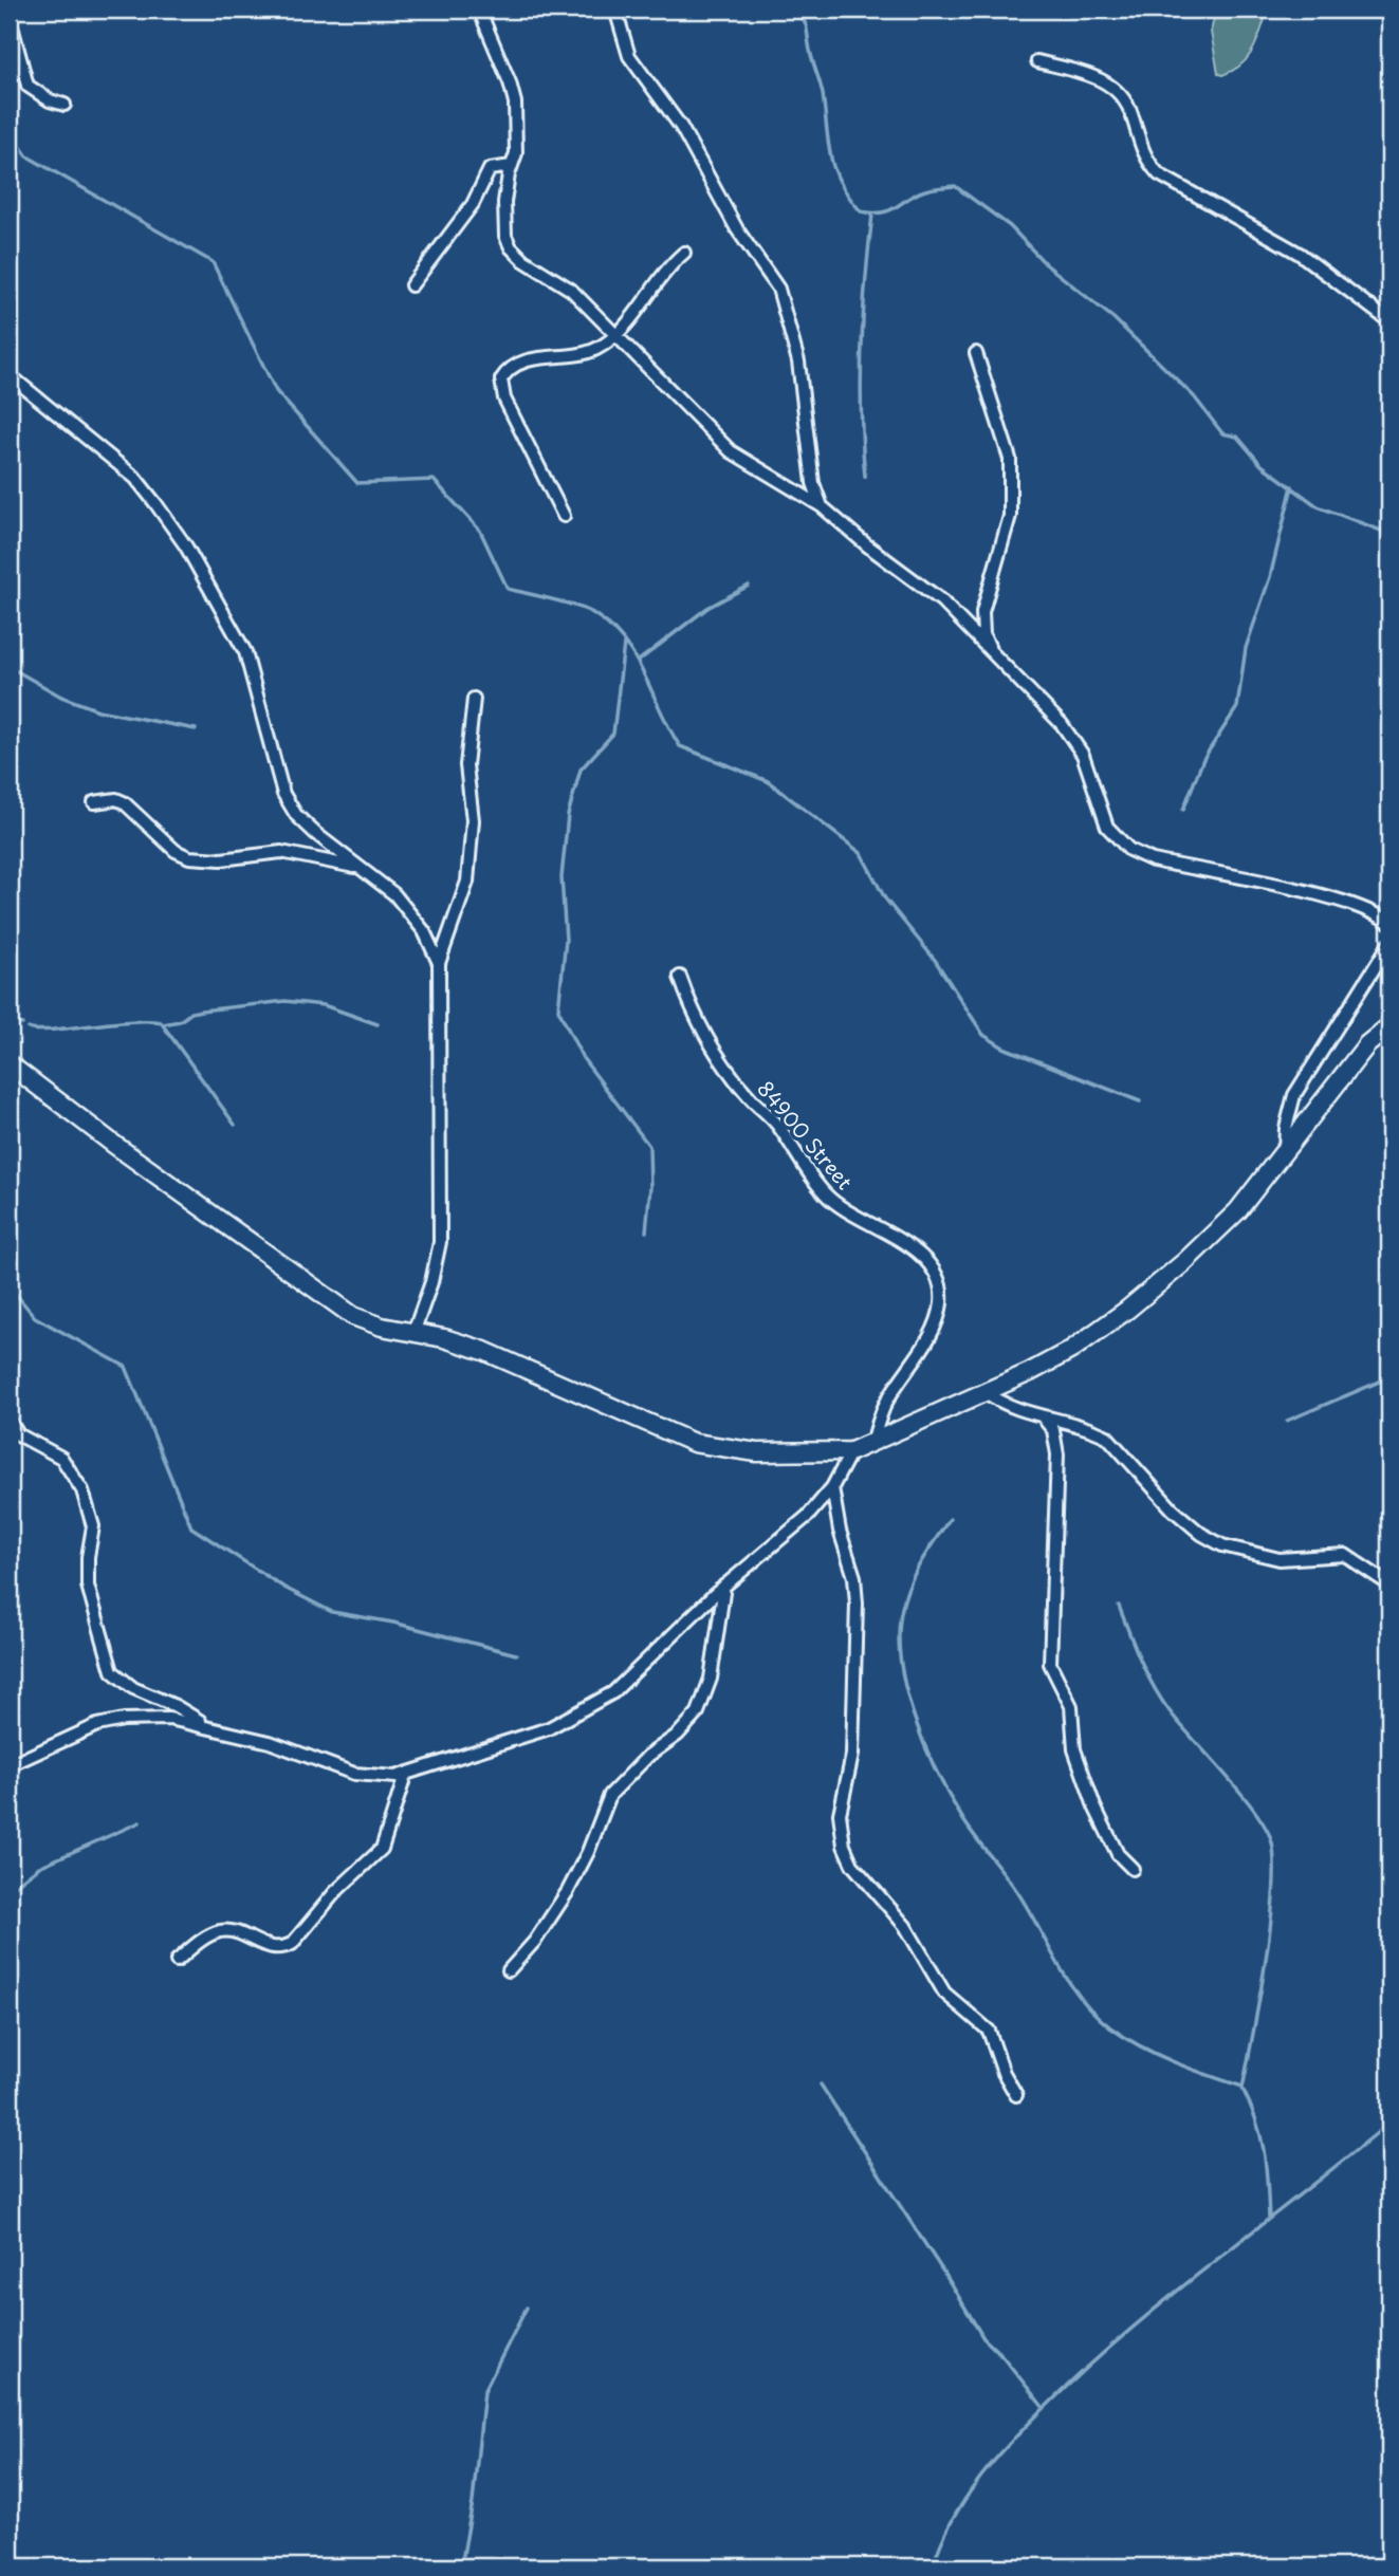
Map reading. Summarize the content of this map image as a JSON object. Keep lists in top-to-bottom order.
{
  "streets": {
    "street": ["84900 Street"]
  }
}
